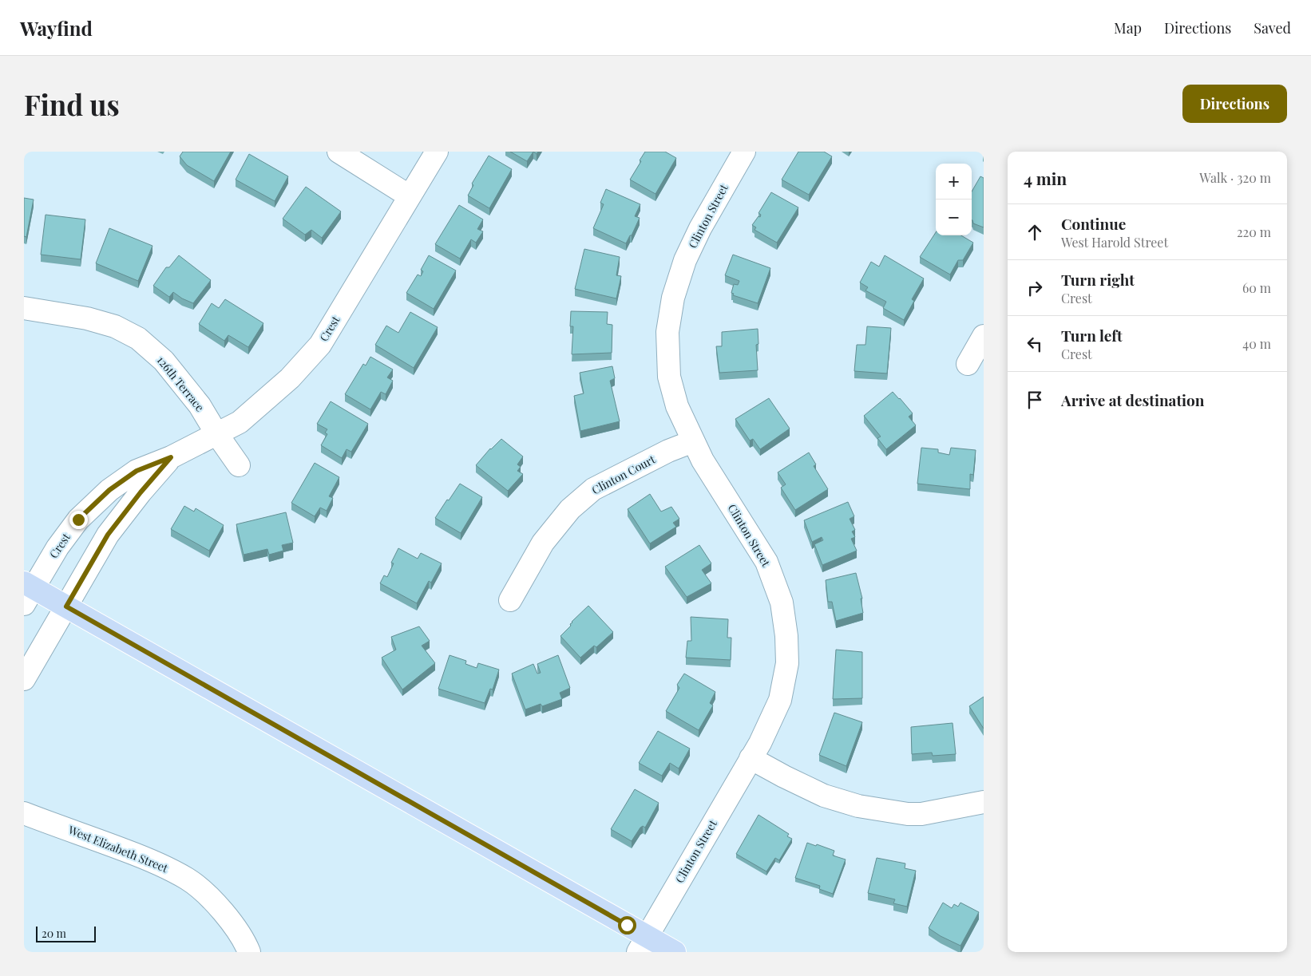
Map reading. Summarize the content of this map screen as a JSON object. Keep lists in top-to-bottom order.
{
  "streets": {
    "street": [
      "Clinton Street",
      "Crest",
      "126th Terrace",
      "Clinton Court",
      "West Elizabeth Street"
    ]
  },
  "crossings": [
    ["Clinton Street", "Clinton Court"],
    ["Crest", "126th Terrace"]
  ],
  "scale_bar": "20 m",
  "page": {
    "header": "Wayfind",
    "nav": ["Map", "Directions", "Saved"],
    "buttons": "Directions",
    "title": "Find us",
    "heading": ["4 min", "Walk · 320 m"],
    "map_buttons": ["+", "−"],
    "list": [
      ["Continue", "West Harold Street", "220 m"],
      ["Turn right", "Crest", "60 m"],
      ["Turn left", "Crest", "40 m"],
      "Arrive at destination"
    ],
    "scale": "20 m"
  }
}
